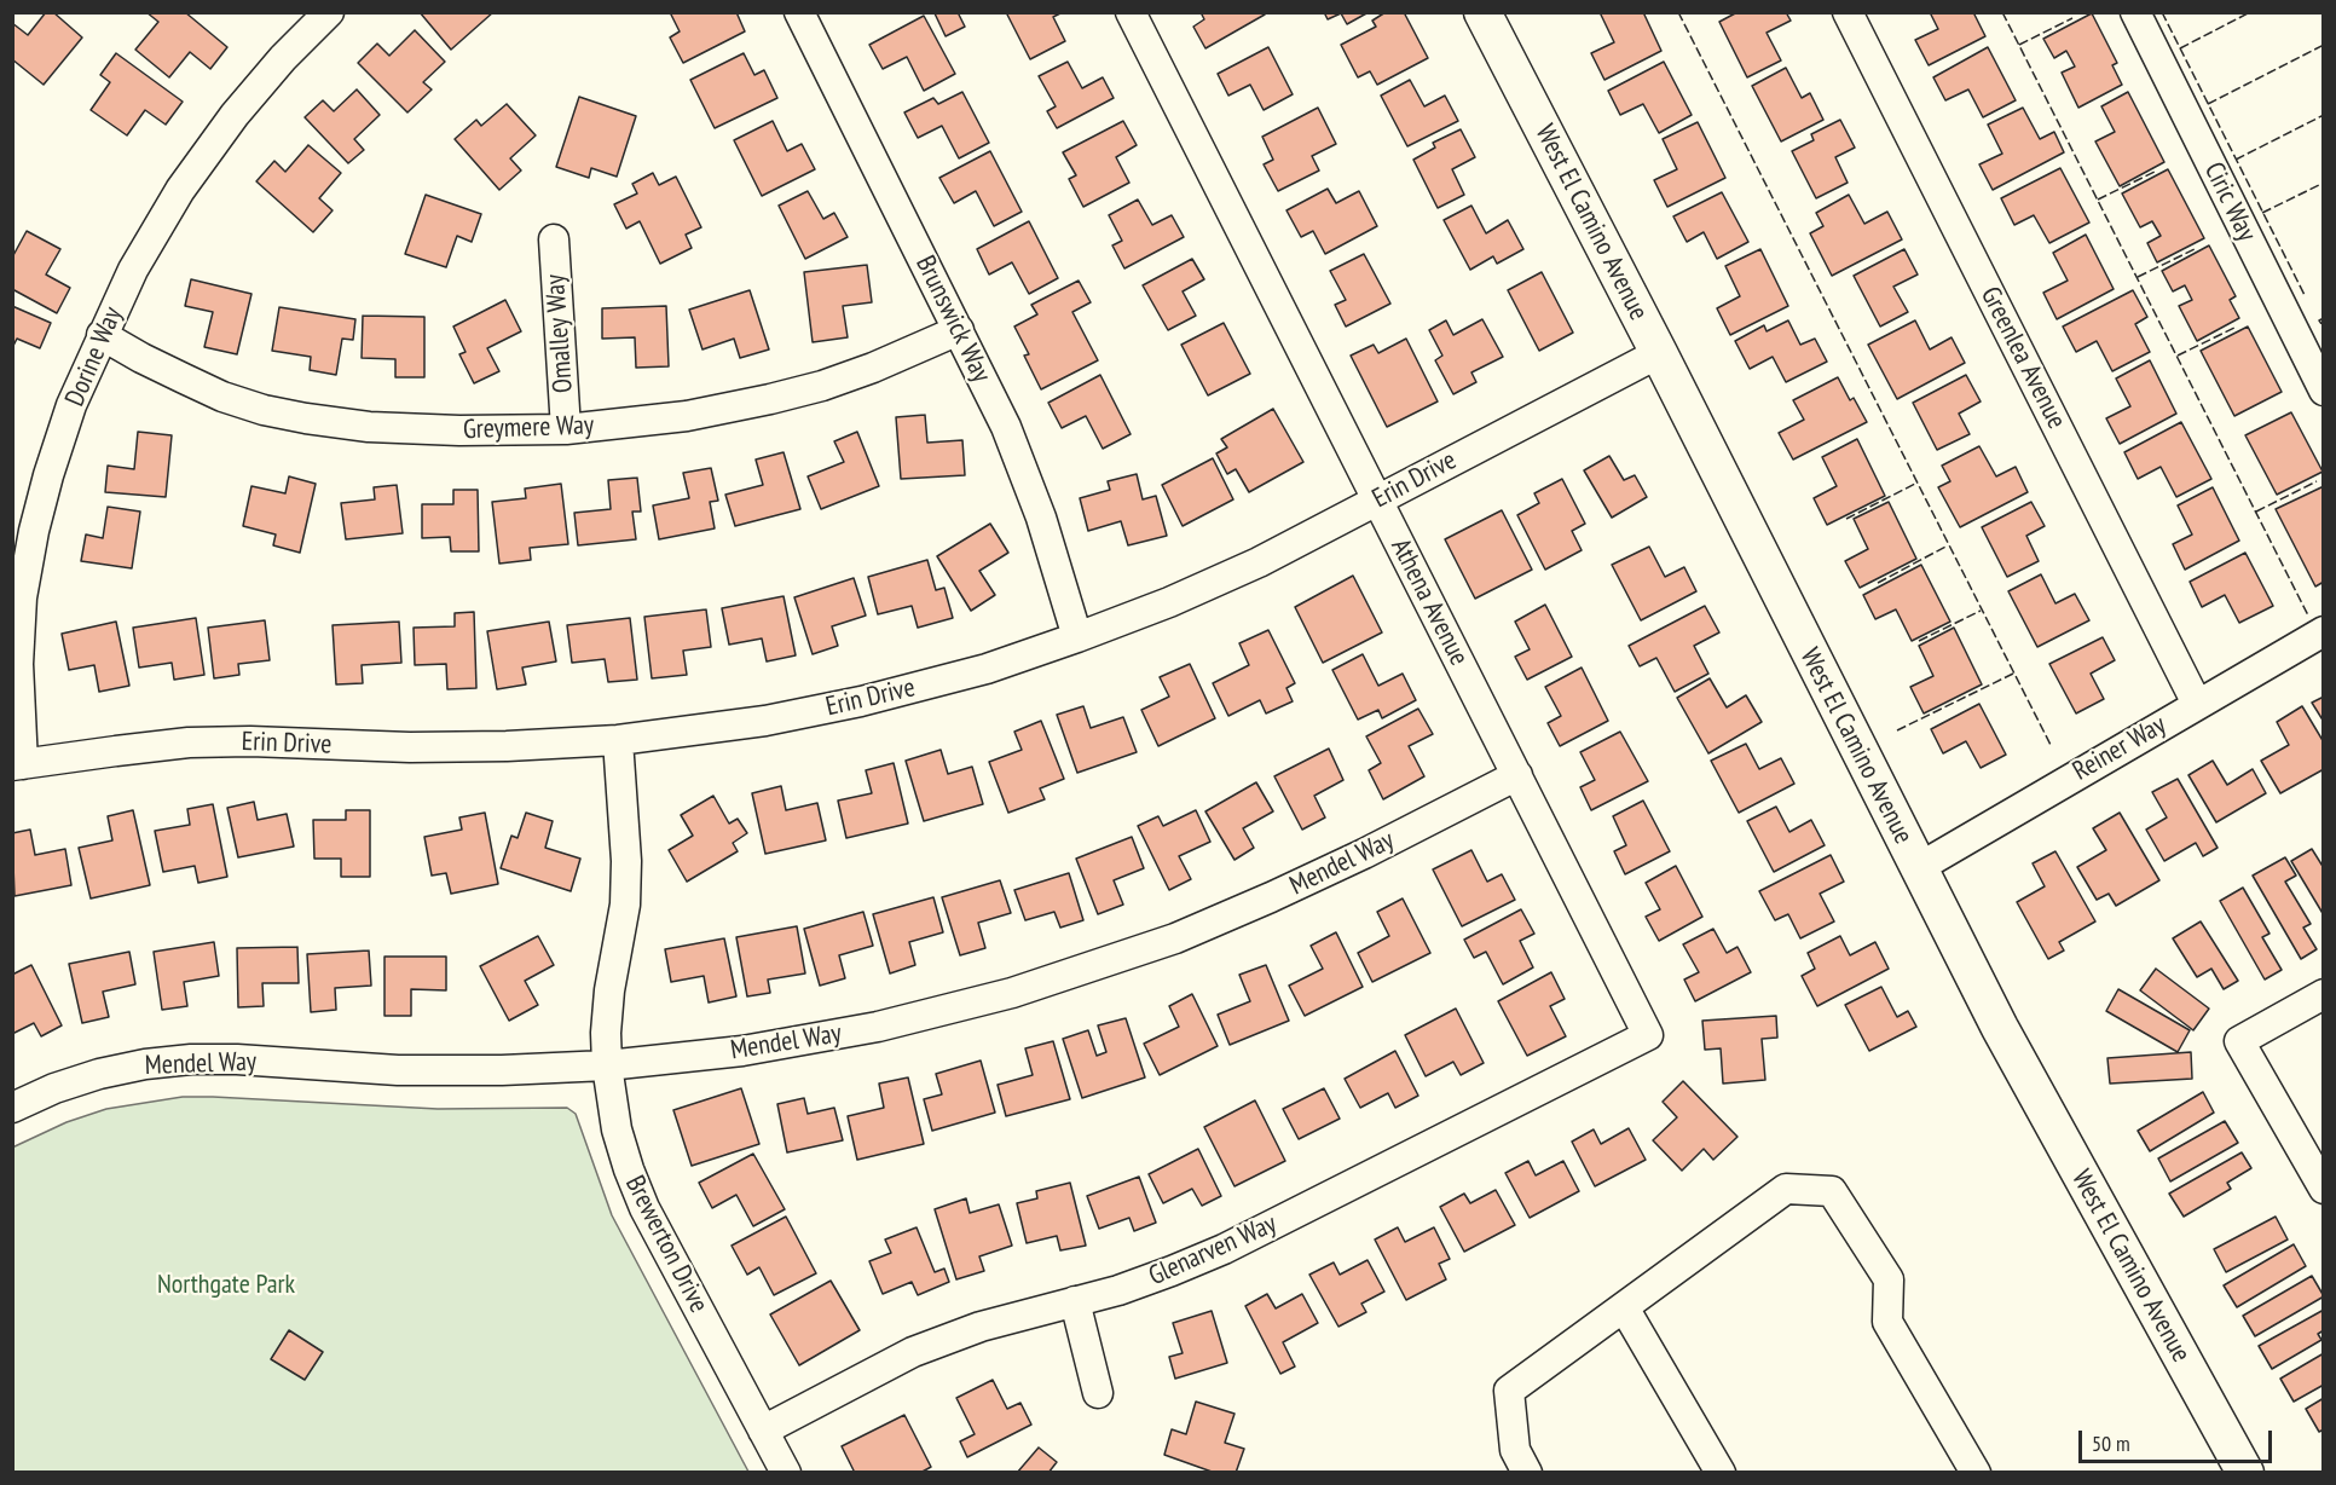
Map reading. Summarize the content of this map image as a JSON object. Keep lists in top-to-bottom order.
{
  "streets": {
    "main road": ["West El Camino Avenue"],
    "street": [
      "Ciric Way",
      "Brunswick Way",
      "Omalley Way",
      "Dorine Way",
      "Greenlea Avenue",
      "Greymere Way",
      "Erin Drive",
      "Athena Avenue",
      "Reiner Way",
      "Mendel Way",
      "Brewerton Drive",
      "Glenarven Way"
    ]
  },
  "crossings": [
    ["West El Camino Avenue", "Erin Drive"],
    ["West El Camino Avenue", "Reiner Way"],
    ["Brunswick Way", "Greymere Way"],
    ["Brunswick Way", "Erin Drive"],
    ["Omalley Way", "Greymere Way"],
    ["Dorine Way", "Greymere Way"],
    ["Dorine Way", "Erin Drive"],
    ["Greenlea Avenue", "Reiner Way"],
    ["Erin Drive", "Athena Avenue"],
    ["Erin Drive", "Brewerton Drive"],
    ["Athena Avenue", "Mendel Way"],
    ["Athena Avenue", "Glenarven Way"],
    ["Mendel Way", "Brewerton Drive"],
    ["Brewerton Drive", "Glenarven Way"]
  ],
  "parks": ["Northgate Park"],
  "scale_bar": "50 m"
}
